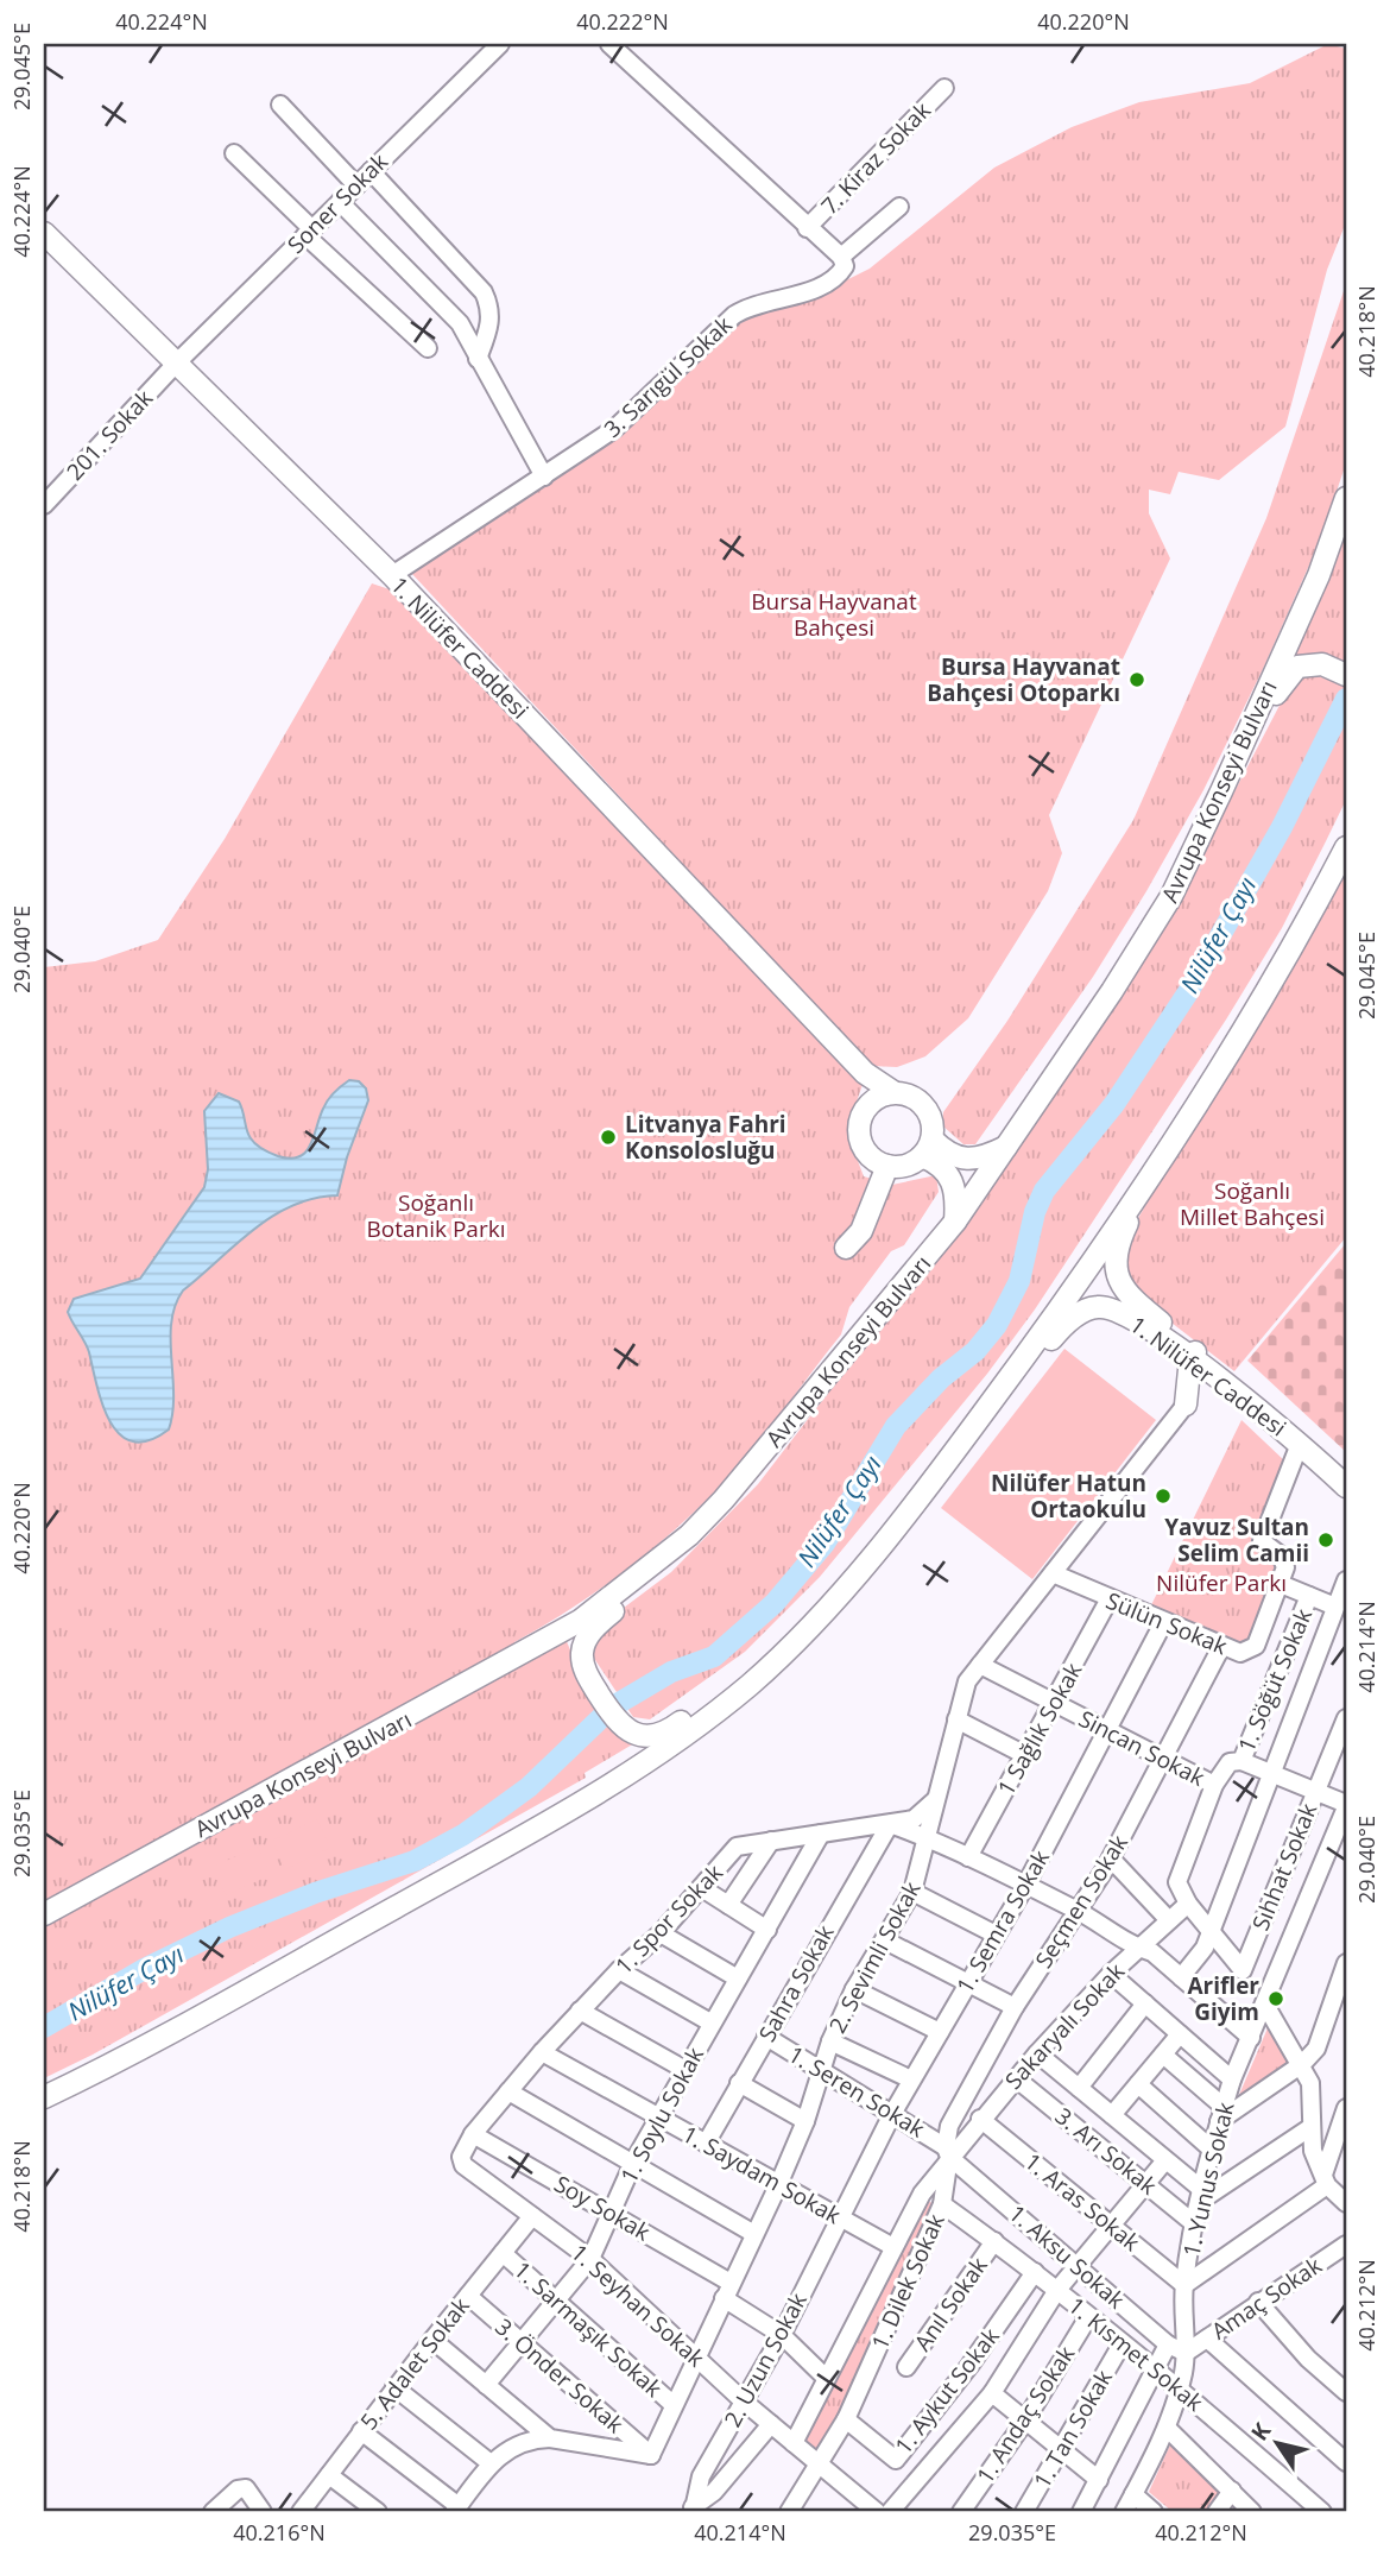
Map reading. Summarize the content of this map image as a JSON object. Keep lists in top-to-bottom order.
{
  "streets": {
    "main road": ["1. Nilüfer Caddesi", "Avrupa Konseyi Bulvarı"],
    "street": [
      "7. Kiraz Sokak",
      "Soner Sokak",
      "3. Sarıgül Sokak",
      "201. Sokak",
      "Sülün Sokak",
      "1. Söğüt Sokak",
      "1 Sağlık Sokak",
      "Sincan Sokak",
      "Sıhhat Sokak",
      "Seçmen Sokak",
      "1. Spor Sokak",
      "1. Semra Sokak",
      "2. Sevimli Sokak",
      "Sahra Sokak",
      "Sakaryalı Sokak",
      "1. Seren Sokak",
      "1. Soylu Sokak",
      "3. Arı Sokak",
      "1. Saydam Sokak",
      "1. Yunus Sokak",
      "1. Aras Sokak",
      "Soy Sokak",
      "1. Aksu Sokak",
      "1. Dilek Sokak",
      "Amaç Sokak",
      "Anıl Sokak",
      "1. Seyhan Sokak",
      "1. Sarmaşık Sokak",
      "1. Kısmet Sokak",
      "2. Uzun Sokak",
      "5. Adalet Sokak",
      "3. Önder Sokak",
      "1. Aykut Sokak",
      "1. Andaç Sokak",
      "1. Tan Sokak"
    ]
  },
  "crossings": [
    ["Soner Sokak", "201. Sokak"],
    ["Soner Sokak", "1. Nilüfer Caddesi"],
    ["3. Sarıgül Sokak", "1. Nilüfer Caddesi"],
    ["201. Sokak", "1. Nilüfer Caddesi"],
    ["Sülün Sokak", "1 Sağlık Sokak"],
    ["Sülün Sokak", "Seçmen Sokak"],
    ["Sülün Sokak", "1. Semra Sokak"],
    ["Sülün Sokak", "2. Sevimli Sokak"],
    ["1. Söğüt Sokak", "Sincan Sokak"],
    ["1. Söğüt Sokak", "Sakaryalı Sokak"],
    ["1 Sağlık Sokak", "Sincan Sokak"],
    ["Sincan Sokak", "Seçmen Sokak"],
    ["Sincan Sokak", "1. Semra Sokak"],
    ["Sincan Sokak", "2. Sevimli Sokak"],
    ["Seçmen Sokak", "Sakaryalı Sokak"],
    ["Seçmen Sokak", "1. Seren Sokak"],
    ["Seçmen Sokak", "1. Aksu Sokak"],
    ["Seçmen Sokak", "1. Dilek Sokak"],
    ["1. Spor Sokak", "2. Sevimli Sokak"],
    ["1. Spor Sokak", "Sahra Sokak"],
    ["1. Spor Sokak", "1. Soylu Sokak"],
    ["1. Spor Sokak", "1. Saydam Sokak"],
    ["1. Spor Sokak", "Soy Sokak"],
    ["1. Spor Sokak", "1. Seyhan Sokak"],
    ["1. Semra Sokak", "1. Seren Sokak"],
    ["1. Semra Sokak", "1. Saydam Sokak"],
    ["1. Semra Sokak", "2. Uzun Sokak"],
    ["2. Sevimli Sokak", "1. Seren Sokak"],
    ["2. Sevimli Sokak", "1. Saydam Sokak"],
    ["2. Sevimli Sokak", "Soy Sokak"],
    ["2. Sevimli Sokak", "1. Seyhan Sokak"],
    ["2. Sevimli Sokak", "1. Sarmaşık Sokak"],
    ["2. Sevimli Sokak", "3. Önder Sokak"],
    ["Sahra Sokak", "1. Seren Sokak"],
    ["Sahra Sokak", "1. Saydam Sokak"],
    ["Sakaryalı Sokak", "1. Seren Sokak"],
    ["Sakaryalı Sokak", "3. Arı Sokak"],
    ["Sakaryalı Sokak", "1. Aras Sokak"],
    ["Sakaryalı Sokak", "1. Aksu Sokak"],
    ["Sakaryalı Sokak", "1. Dilek Sokak"],
    ["1. Seren Sokak", "1. Aksu Sokak"],
    ["1. Seren Sokak", "1. Dilek Sokak"],
    ["1. Soylu Sokak", "1. Saydam Sokak"],
    ["1. Soylu Sokak", "Soy Sokak"],
    ["1. Soylu Sokak", "1. Seyhan Sokak"],
    ["1. Soylu Sokak", "1. Sarmaşık Sokak"],
    ["1. Soylu Sokak", "3. Önder Sokak"],
    ["3. Arı Sokak", "1. Yunus Sokak"],
    ["1. Saydam Sokak", "1. Dilek Sokak"],
    ["1. Saydam Sokak", "2. Uzun Sokak"],
    ["1. Yunus Sokak", "1. Aras Sokak"],
    ["1. Yunus Sokak", "1. Aksu Sokak"],
    ["1. Yunus Sokak", "Amaç Sokak"],
    ["1. Yunus Sokak", "1. Kısmet Sokak"],
    ["Soy Sokak", "1. Dilek Sokak"],
    ["Soy Sokak", "1. Seyhan Sokak"],
    ["Soy Sokak", "2. Uzun Sokak"],
    ["1. Aksu Sokak", "1. Dilek Sokak"],
    ["1. Aksu Sokak", "Amaç Sokak"],
    ["1. Dilek Sokak", "1. Seyhan Sokak"],
    ["1. Dilek Sokak", "1. Kısmet Sokak"],
    ["1. Dilek Sokak", "1. Aykut Sokak"],
    ["Anıl Sokak", "1. Kısmet Sokak"],
    ["1. Seyhan Sokak", "2. Uzun Sokak"],
    ["1. Seyhan Sokak", "5. Adalet Sokak"],
    ["1. Sarmaşık Sokak", "5. Adalet Sokak"],
    ["1. Kısmet Sokak", "1. Aykut Sokak"],
    ["1. Kısmet Sokak", "1. Andaç Sokak"],
    ["1. Kısmet Sokak", "1. Tan Sokak"],
    ["5. Adalet Sokak", "3. Önder Sokak"]
  ],
  "water": ["Nilüfer Çayı"],
  "parks": [
    "Bursa Hayvanat Bahçesi",
    "Soğanlı Millet Bahçesi",
    "Soğanlı Botanik Parkı",
    "Nilüfer Parkı"
  ],
  "places": [
    "Bursa Hayvanat Bahçesi Otoparkı",
    "Litvanya Fahri Konsolosluğu",
    "Nilüfer Hatun Ortaokulu",
    "Yavuz Sultan Selim Camii",
    "Arifler Giyim"
  ],
  "north": "top left",
  "coordinates": [
    "40.224°N",
    "40.222°N",
    "40.220°N",
    "29.045°E",
    "40.218°N",
    "29.040°E",
    "40.214°N",
    "29.035°E",
    "40.212°N",
    "40.216°N"
  ]
}
